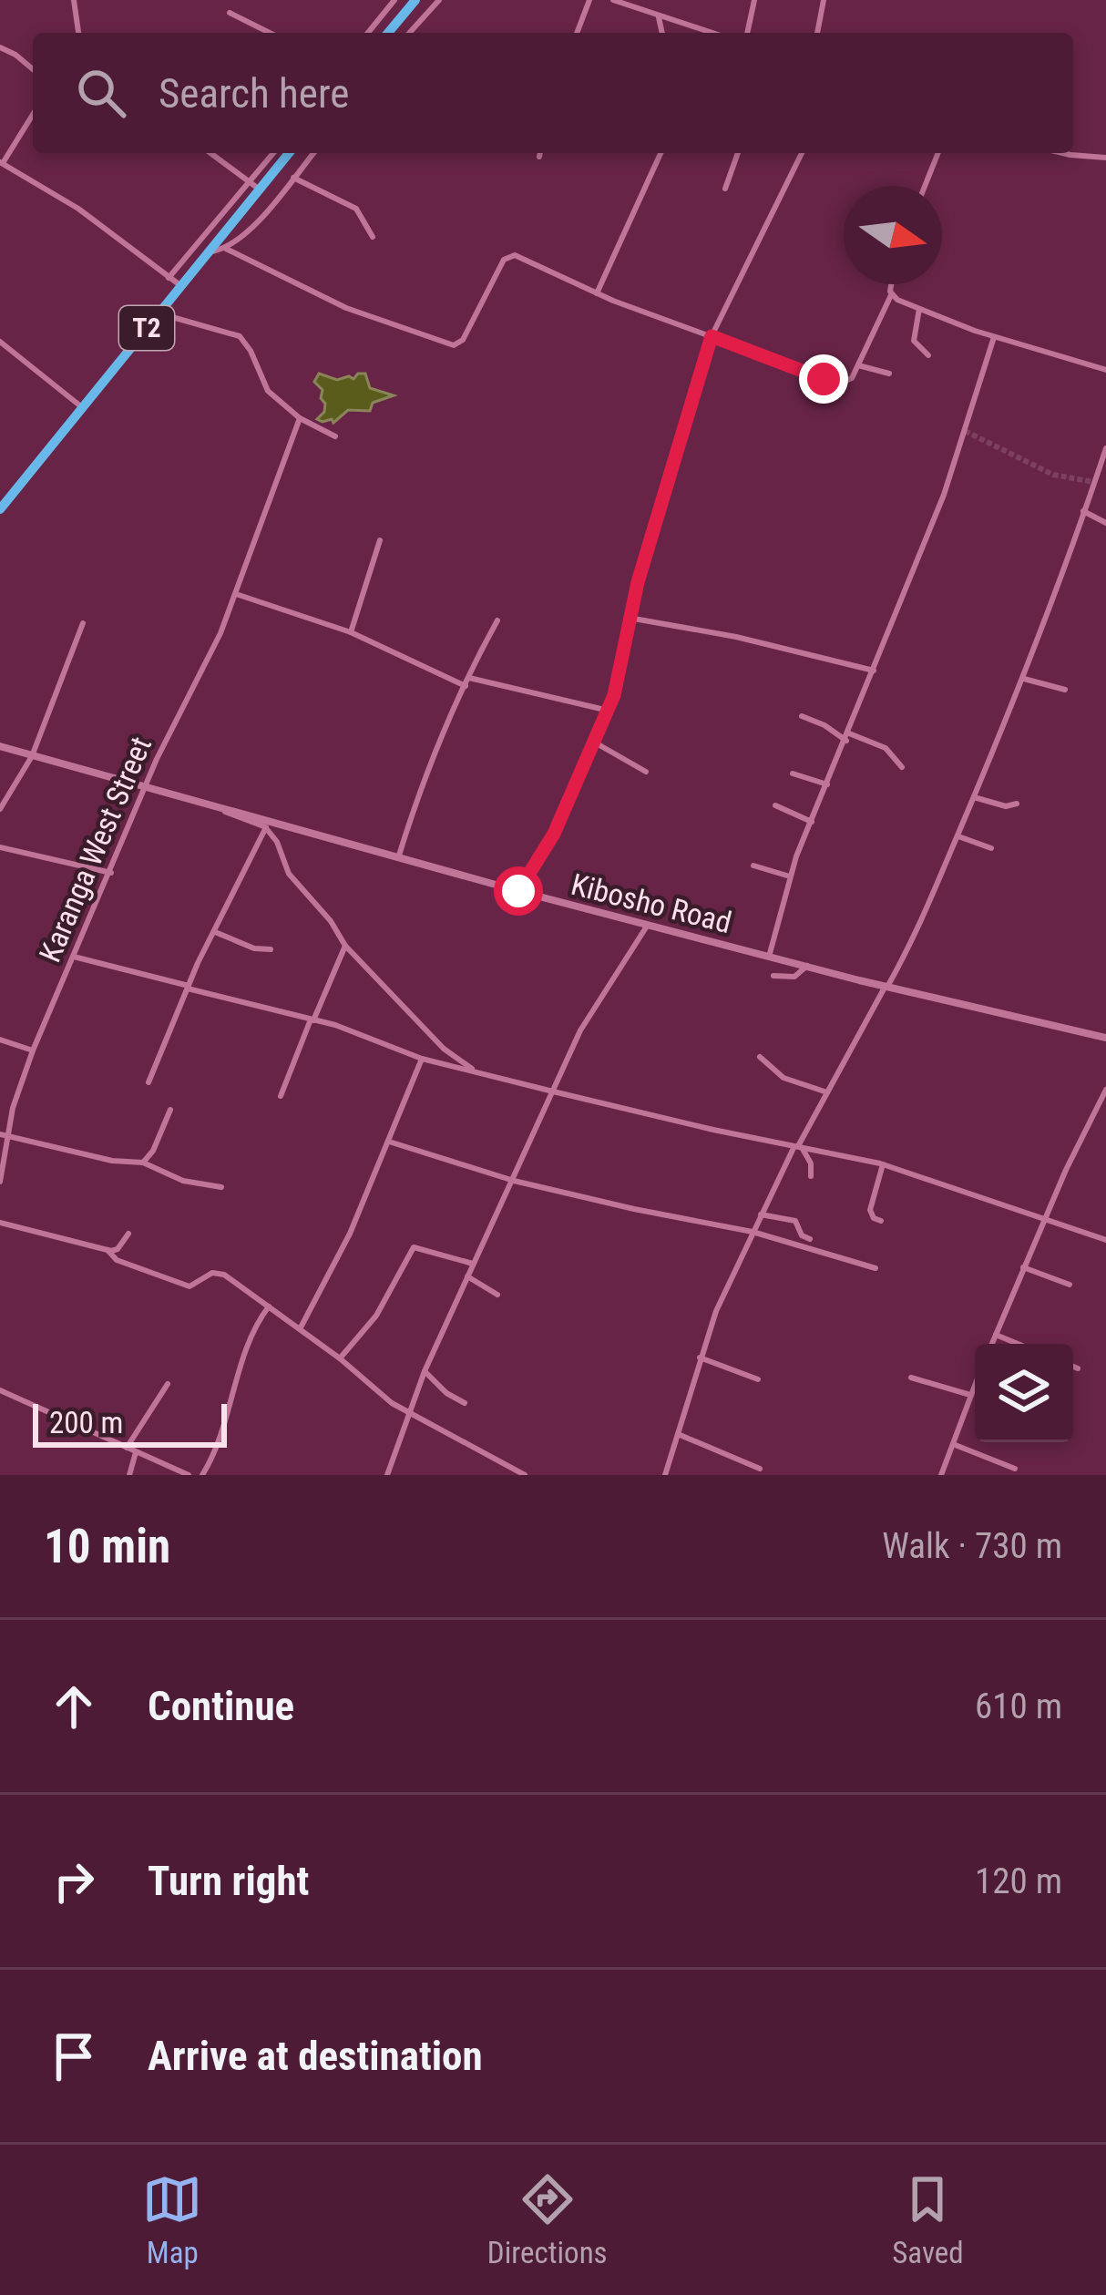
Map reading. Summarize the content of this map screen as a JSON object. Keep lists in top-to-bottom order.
{
  "streets": {
    "highway": ["T2"],
    "street": ["Karanga West Street", "Kibosho Road"]
  },
  "crossings": [
    ["Karanga West Street", "Kibosho Road"]
  ],
  "scale_bar": "200 m",
  "north": "right",
  "page": {
    "search": "Search here",
    "scale": "200 m",
    "heading": ["10 min", "Walk · 730 m"],
    "list": [
      ["Continue", "610 m"],
      ["Turn right", "120 m"],
      "Arrive at destination"
    ],
    "nav": ["Map", "Directions", "Saved"]
  }
}
